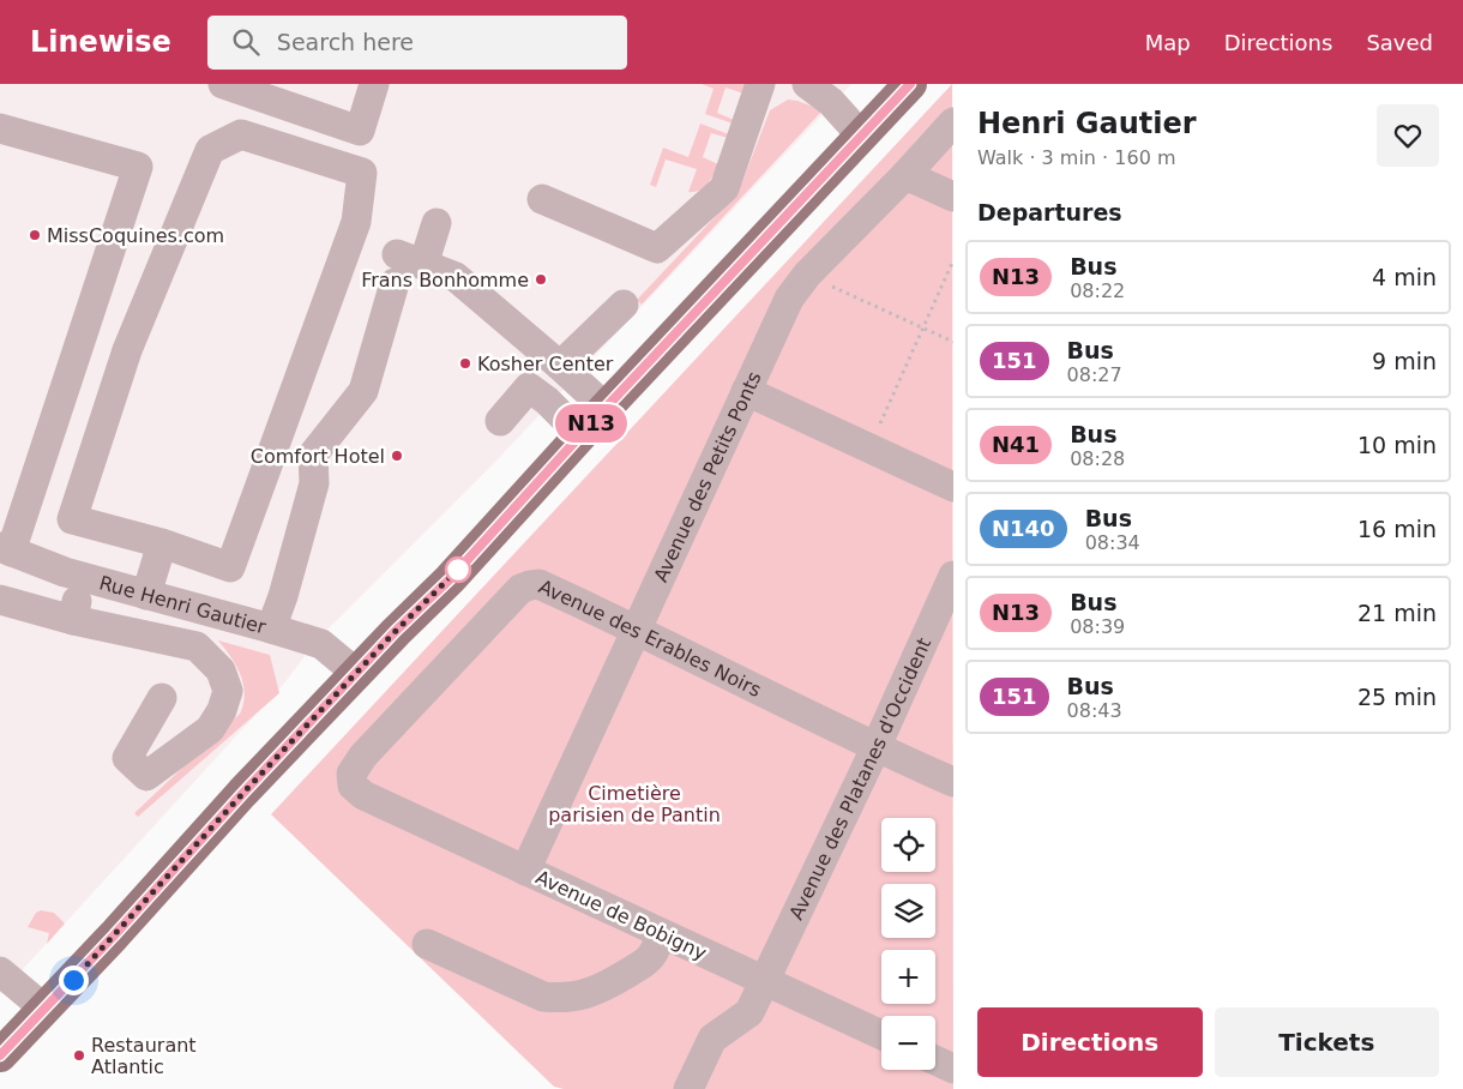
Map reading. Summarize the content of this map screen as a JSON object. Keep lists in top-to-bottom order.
{
  "streets": {
    "street": [
      "Avenue des Petits Ponts",
      "Rue Henri Gautier",
      "Avenue des Erables Noirs",
      "Avenue des Platanes d'Occident",
      "Avenue de Bobigny"
    ]
  },
  "crossings": [
    ["Avenue des Petits Ponts", "Avenue des Erables Noirs"],
    ["Avenue des Petits Ponts", "Avenue de Bobigny"],
    ["Avenue des Erables Noirs", "Avenue des Platanes d'Occident"],
    ["Avenue des Erables Noirs", "Avenue de Bobigny"],
    ["Avenue des Platanes d'Occident", "Avenue de Bobigny"]
  ],
  "parks": ["Cimetière parisien de Pantin"],
  "places": [
    "MissCoquines.com",
    "Frans Bonhomme",
    "Kosher Center",
    "Comfort Hotel",
    "Restaurant Atlantic"
  ],
  "lines": ["bus line N13"],
  "page": {
    "header": "Linewise",
    "search": "Search here",
    "nav": ["Map", "Directions", "Saved"],
    "on_map": "N13",
    "heading": [
      ["Henri Gautier", "Walk · 3 min · 160 m"],
      "Departures"
    ],
    "list": [
      {
        "mark": "N13",
        "name": "Bus",
        "note": "08:22",
        "value": "4 min"
      },
      {
        "mark": "151",
        "name": "Bus",
        "note": "08:27",
        "value": "9 min"
      },
      {
        "mark": "N41",
        "name": "Bus",
        "note": "08:28",
        "value": "10 min"
      },
      {
        "mark": "N140",
        "name": "Bus",
        "note": "08:34",
        "value": "16 min"
      },
      {
        "mark": "N13",
        "name": "Bus",
        "note": "08:39",
        "value": "21 min"
      },
      {
        "mark": "151",
        "name": "Bus",
        "note": "08:43",
        "value": "25 min"
      }
    ],
    "map_buttons": ["+", "−"],
    "buttons": ["Directions", "Tickets"]
  }
}
